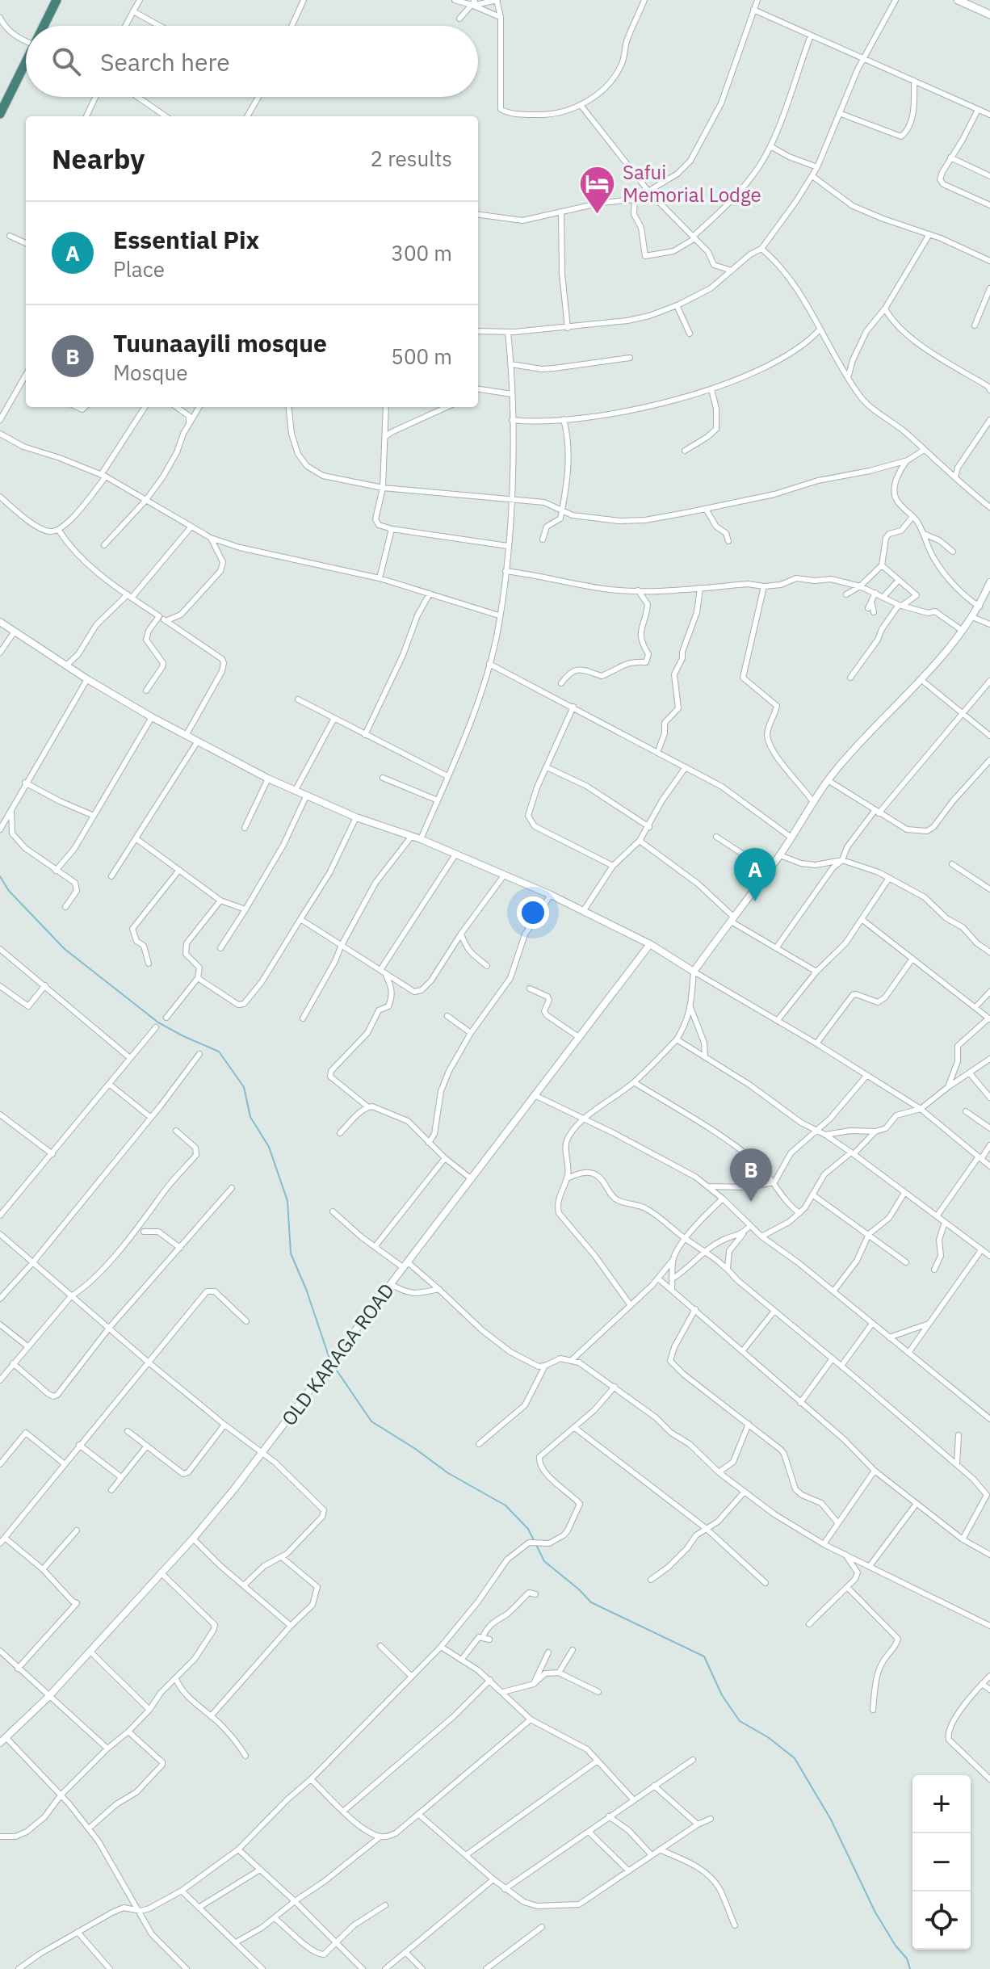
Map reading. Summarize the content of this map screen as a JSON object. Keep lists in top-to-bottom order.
{
  "streets": {
    "street": ["OLD KARAGA ROAD"]
  },
  "places": {
    "hotel": ["Safui Memorial Lodge"]
  },
  "page": {
    "search": "Search here",
    "heading": ["Nearby", "2 results"],
    "list": [
      {
        "mark": "A",
        "name": "Essential Pix",
        "note": "Place",
        "value": "300 m"
      },
      {
        "mark": "B",
        "name": "Tuunaayili mosque",
        "note": "Mosque",
        "value": "500 m"
      }
    ],
    "pins": ["A", "B"],
    "map_buttons": ["+", "−"]
  }
}
